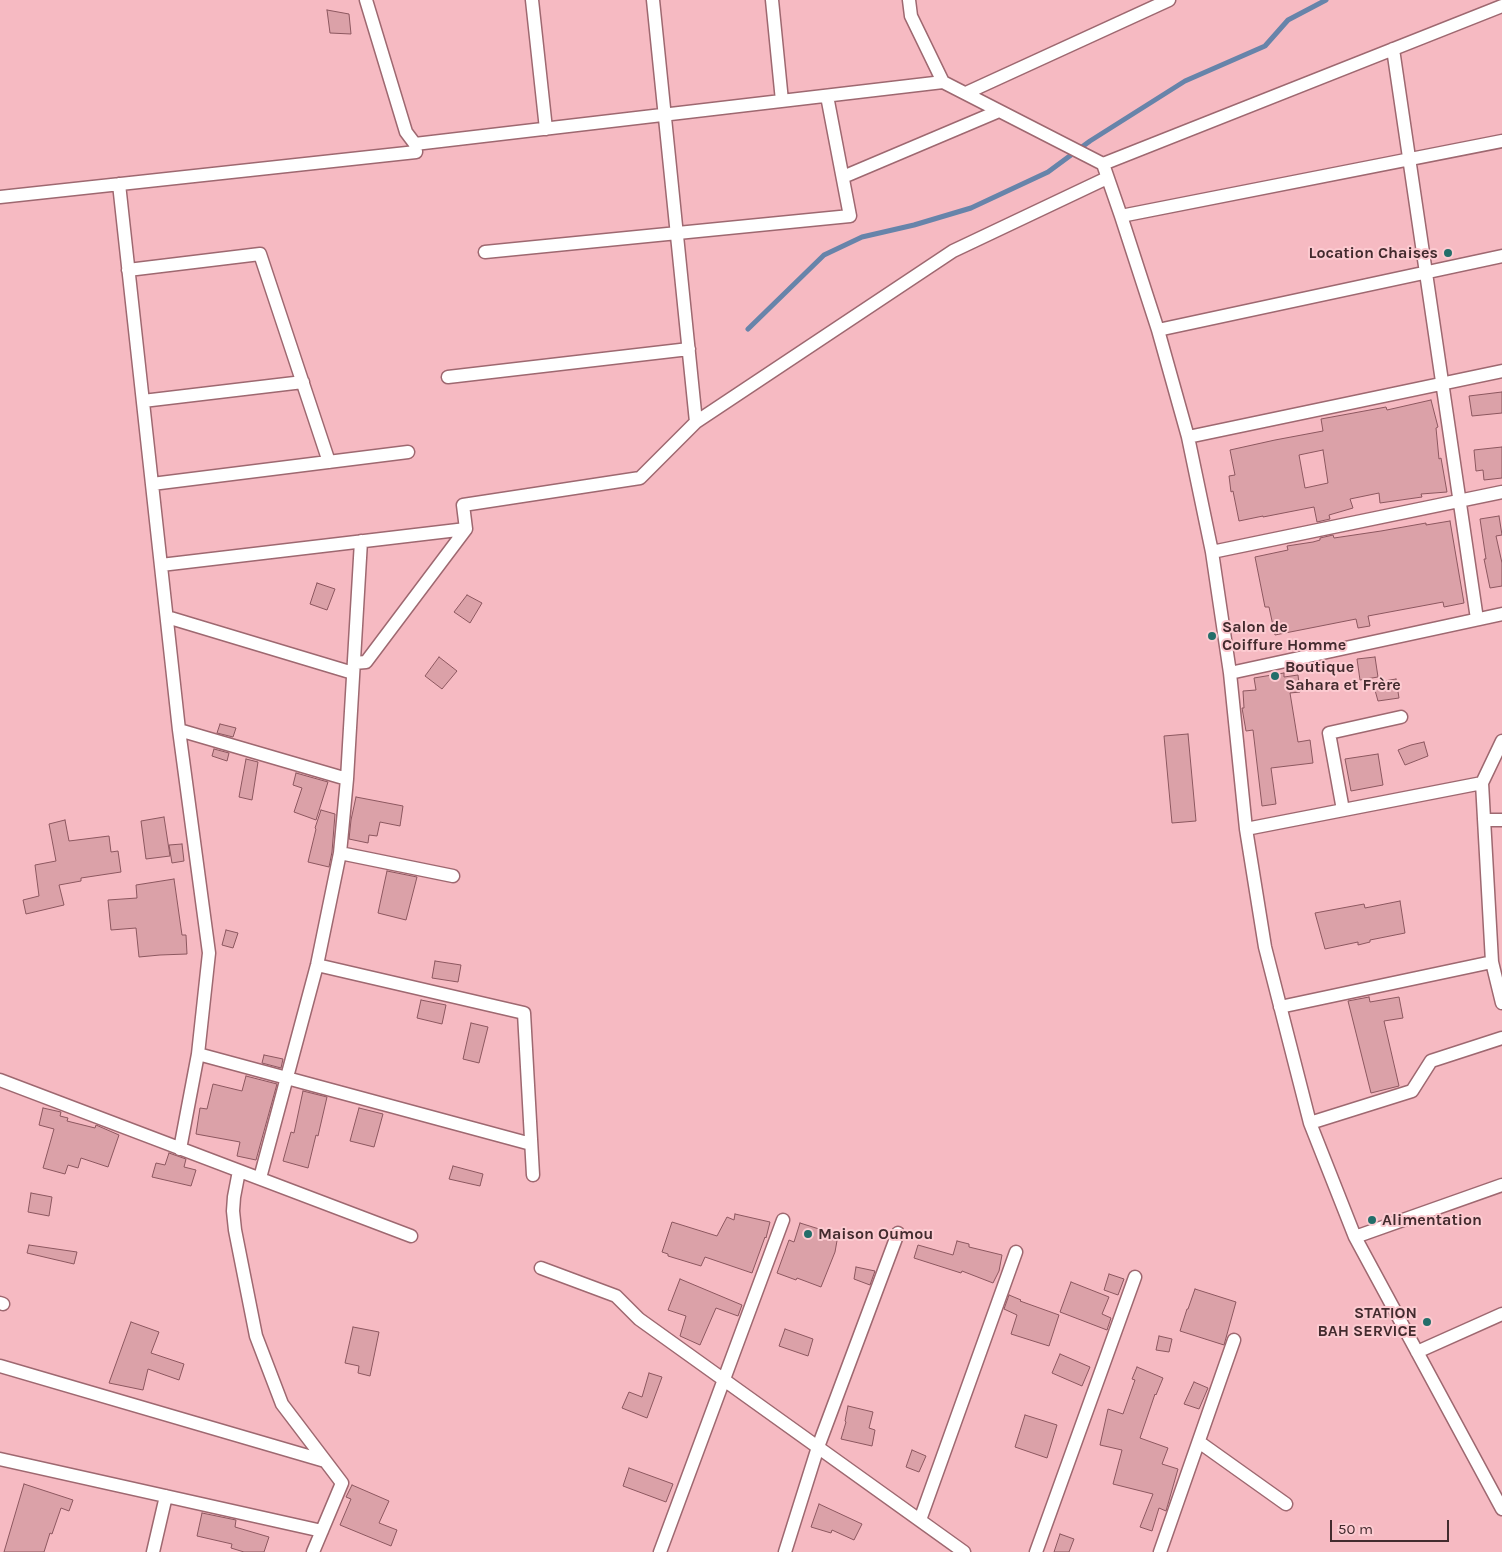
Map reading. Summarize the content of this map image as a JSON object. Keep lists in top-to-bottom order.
{
  "places": [
    "Location Chaises",
    "Salon de Coiffure Homme",
    "Boutique Sahara et Frère",
    "Alimentation",
    "Maison Oumou",
    "STATION BAH SERVICE"
  ],
  "scale_bar": "50 m"
}
